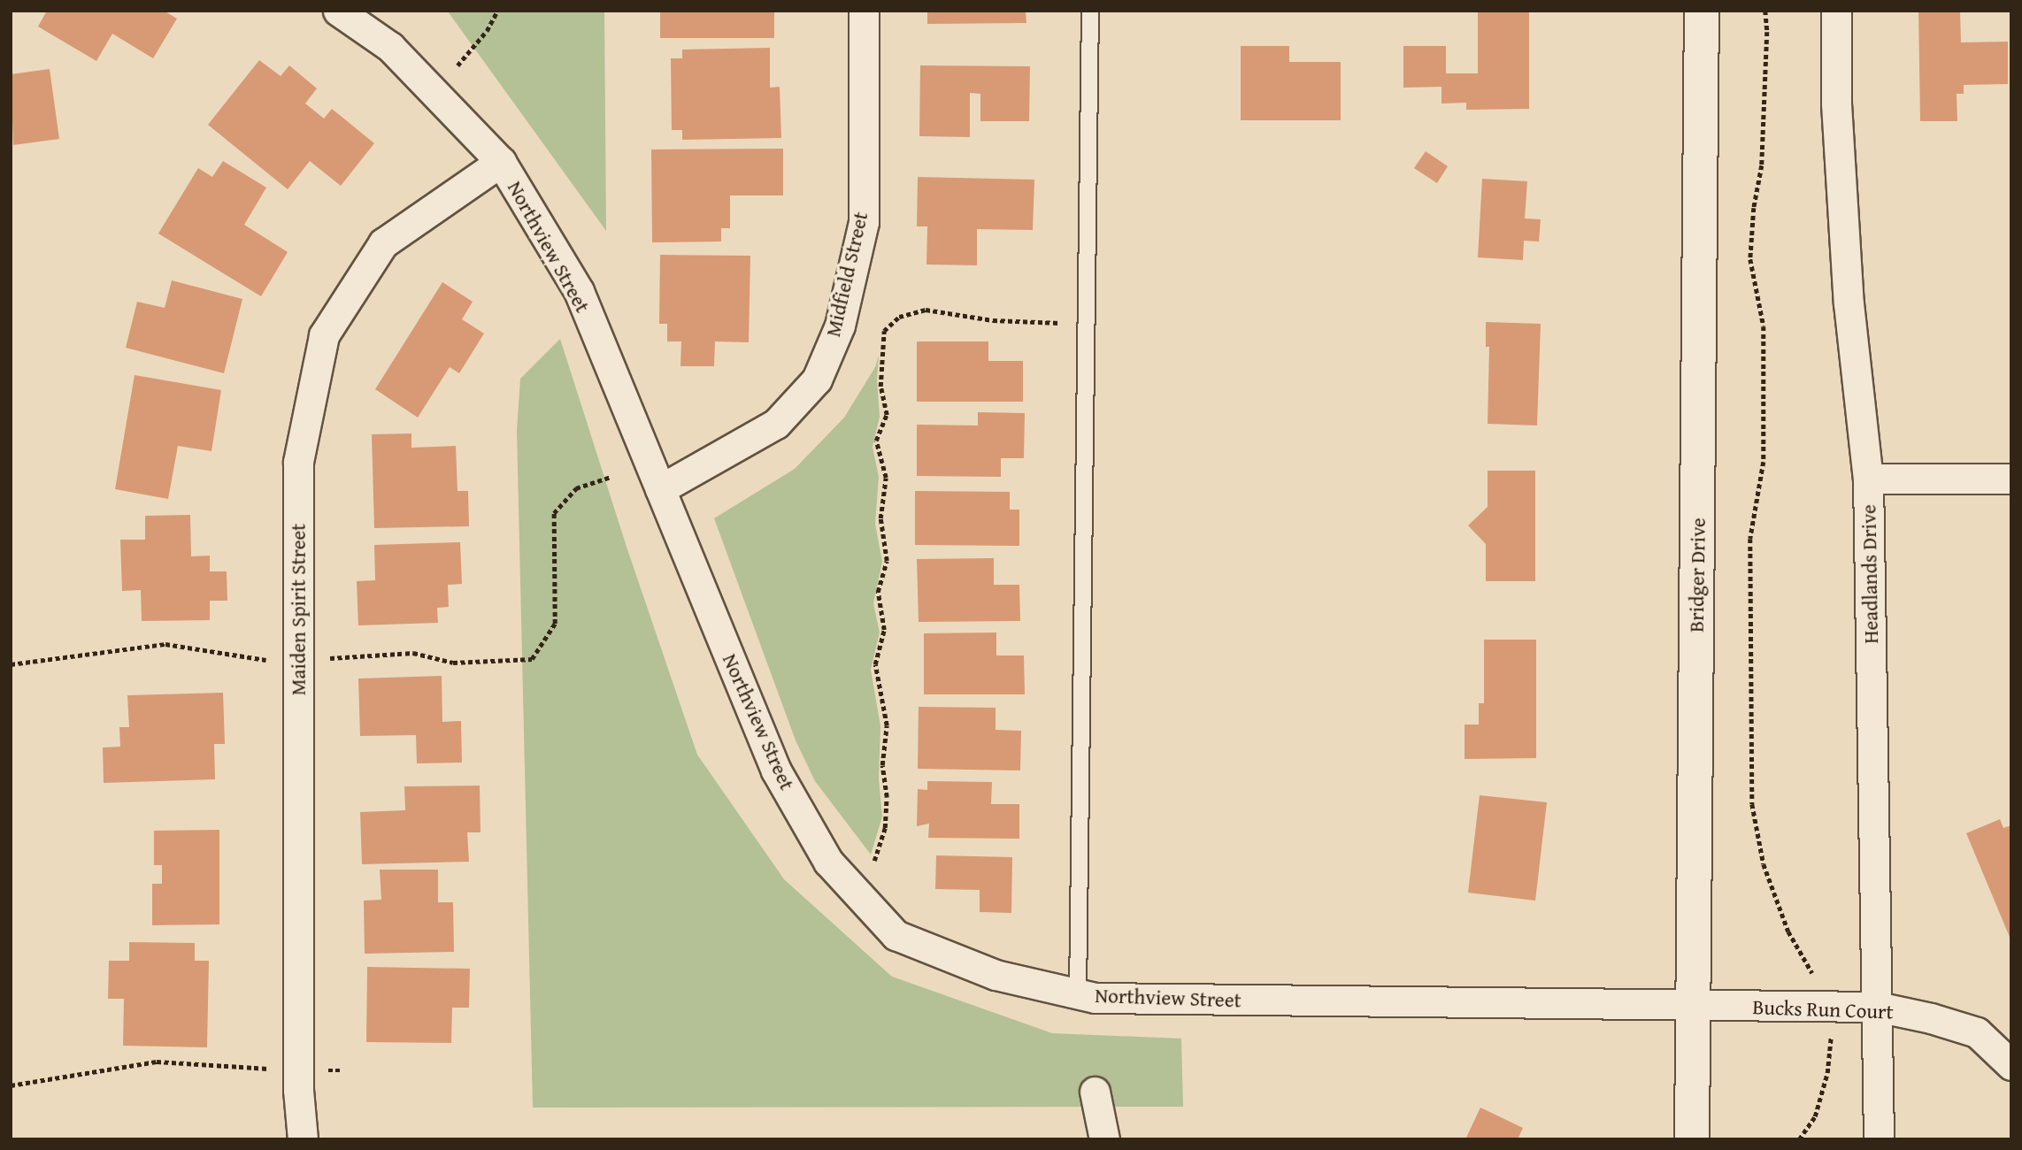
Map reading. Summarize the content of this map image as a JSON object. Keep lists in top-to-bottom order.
{
  "streets": {
    "main road": ["Bridger Drive"],
    "street": [
      "Northview Street",
      "Midfield Street",
      "Headlands Drive",
      "Maiden Spirit Street",
      "Bucks Run Court"
    ]
  },
  "crossings": [
    ["Northview Street", "Midfield Street"],
    ["Northview Street", "Bridger Drive"],
    ["Northview Street", "Maiden Spirit Street"],
    ["Northview Street", "Bucks Run Court"],
    ["Headlands Drive", "Bucks Run Court"],
    ["Bridger Drive", "Bucks Run Court"]
  ]
}
